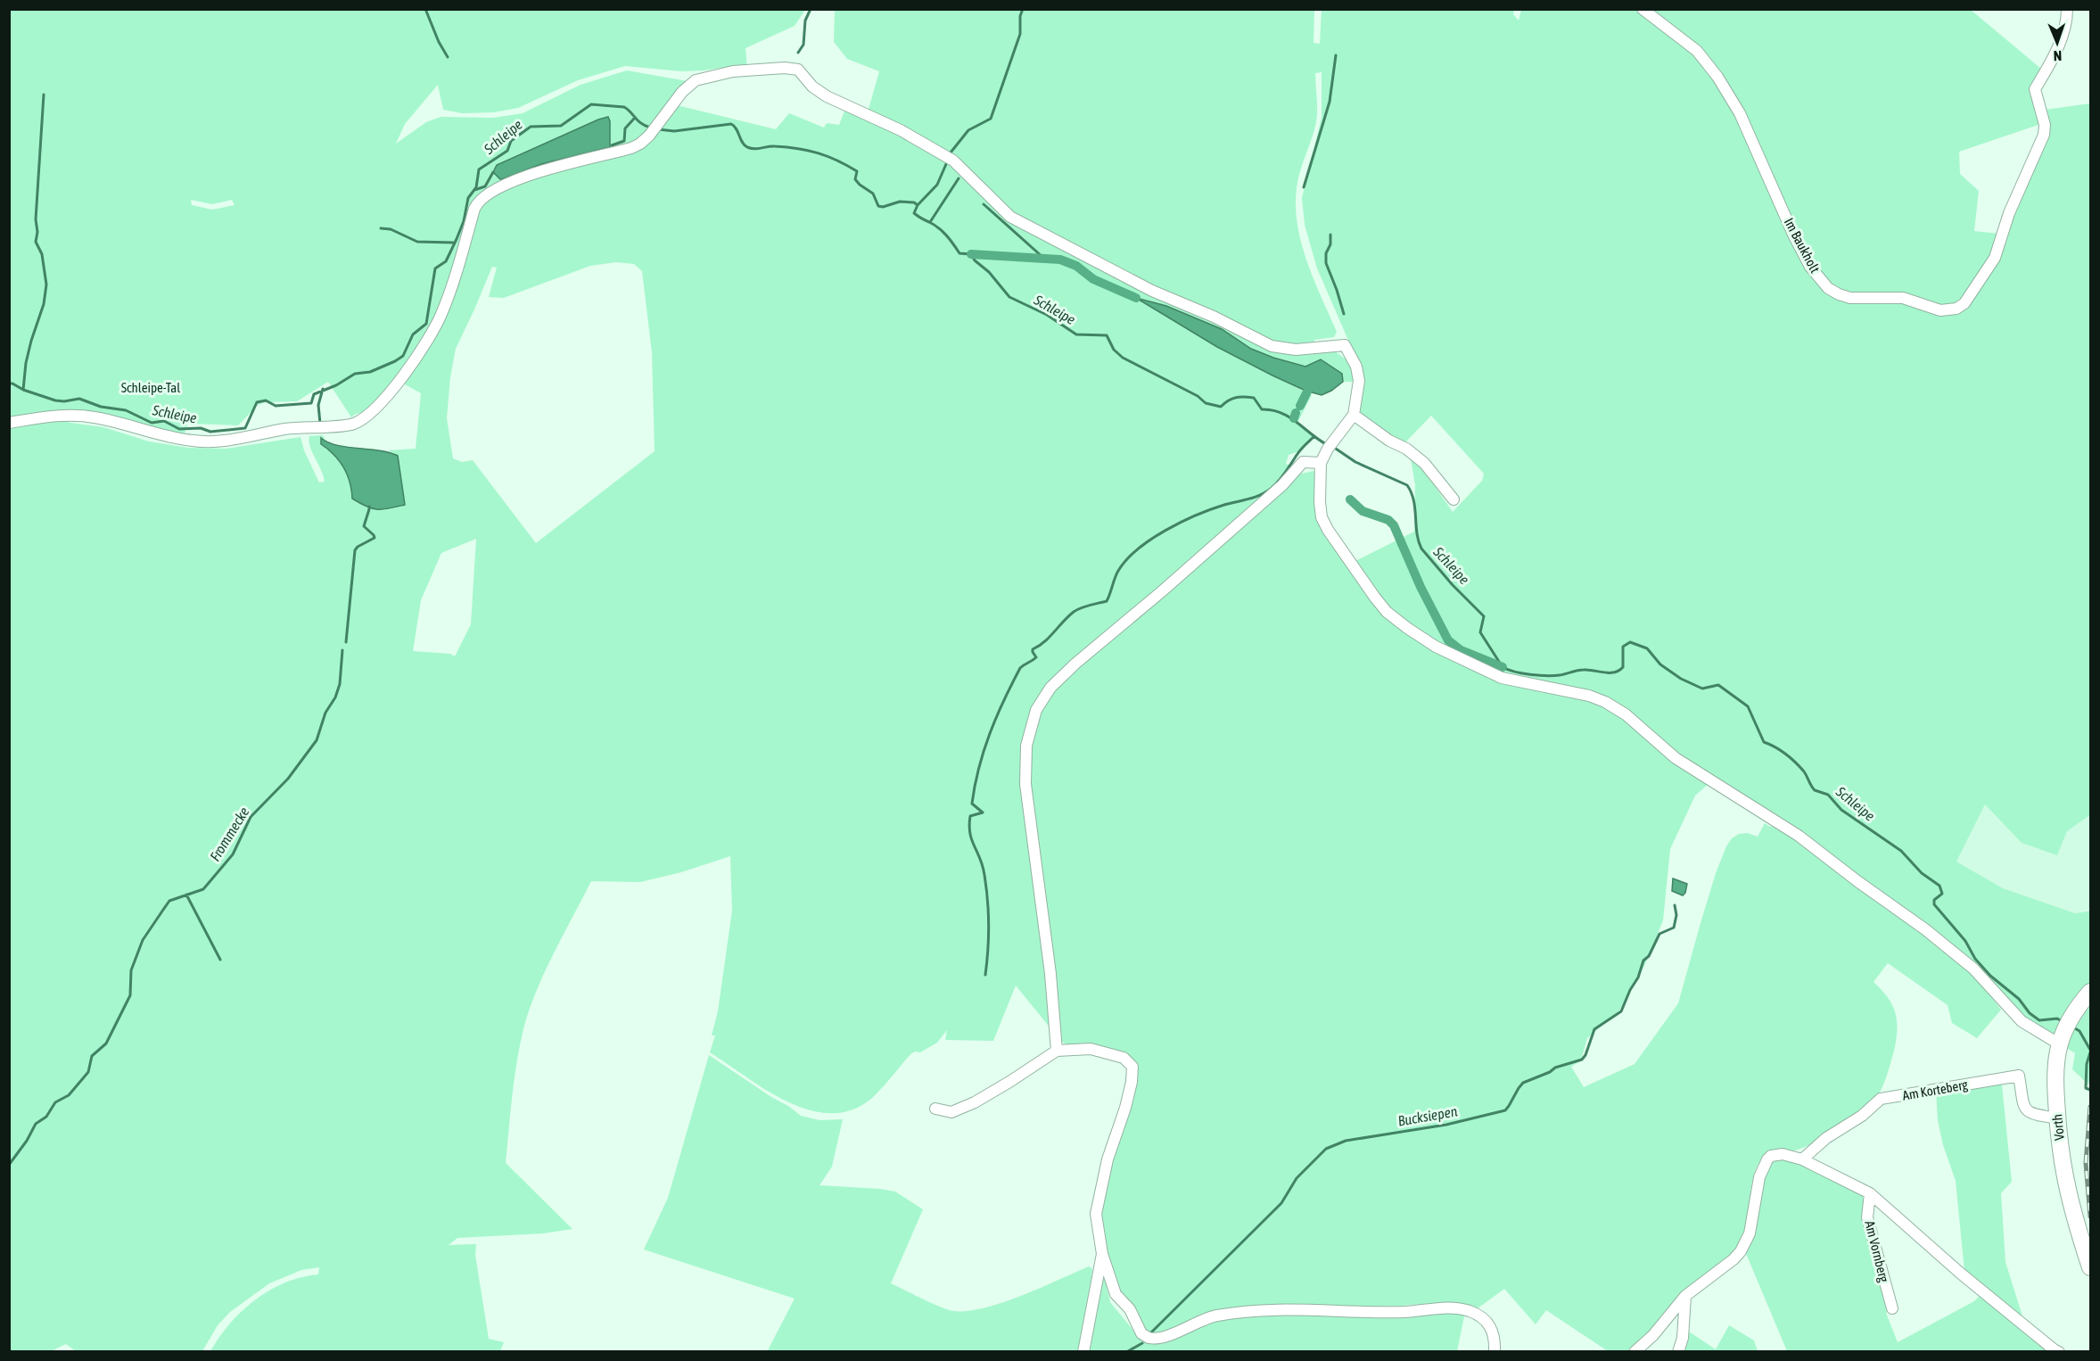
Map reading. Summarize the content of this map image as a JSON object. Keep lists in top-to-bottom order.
{
  "streets": {
    "main road": ["Vorth"],
    "street": ["Im Baukholt", "Am Korteberg", "Am Vornberg"]
  },
  "crossings": [
    ["Am Korteberg", "Vorth"]
  ],
  "water": ["Schleipe", "Frommecke", "Bucksiepen"],
  "parks": ["Schleipe-Tal"],
  "north": "bottom"
}
